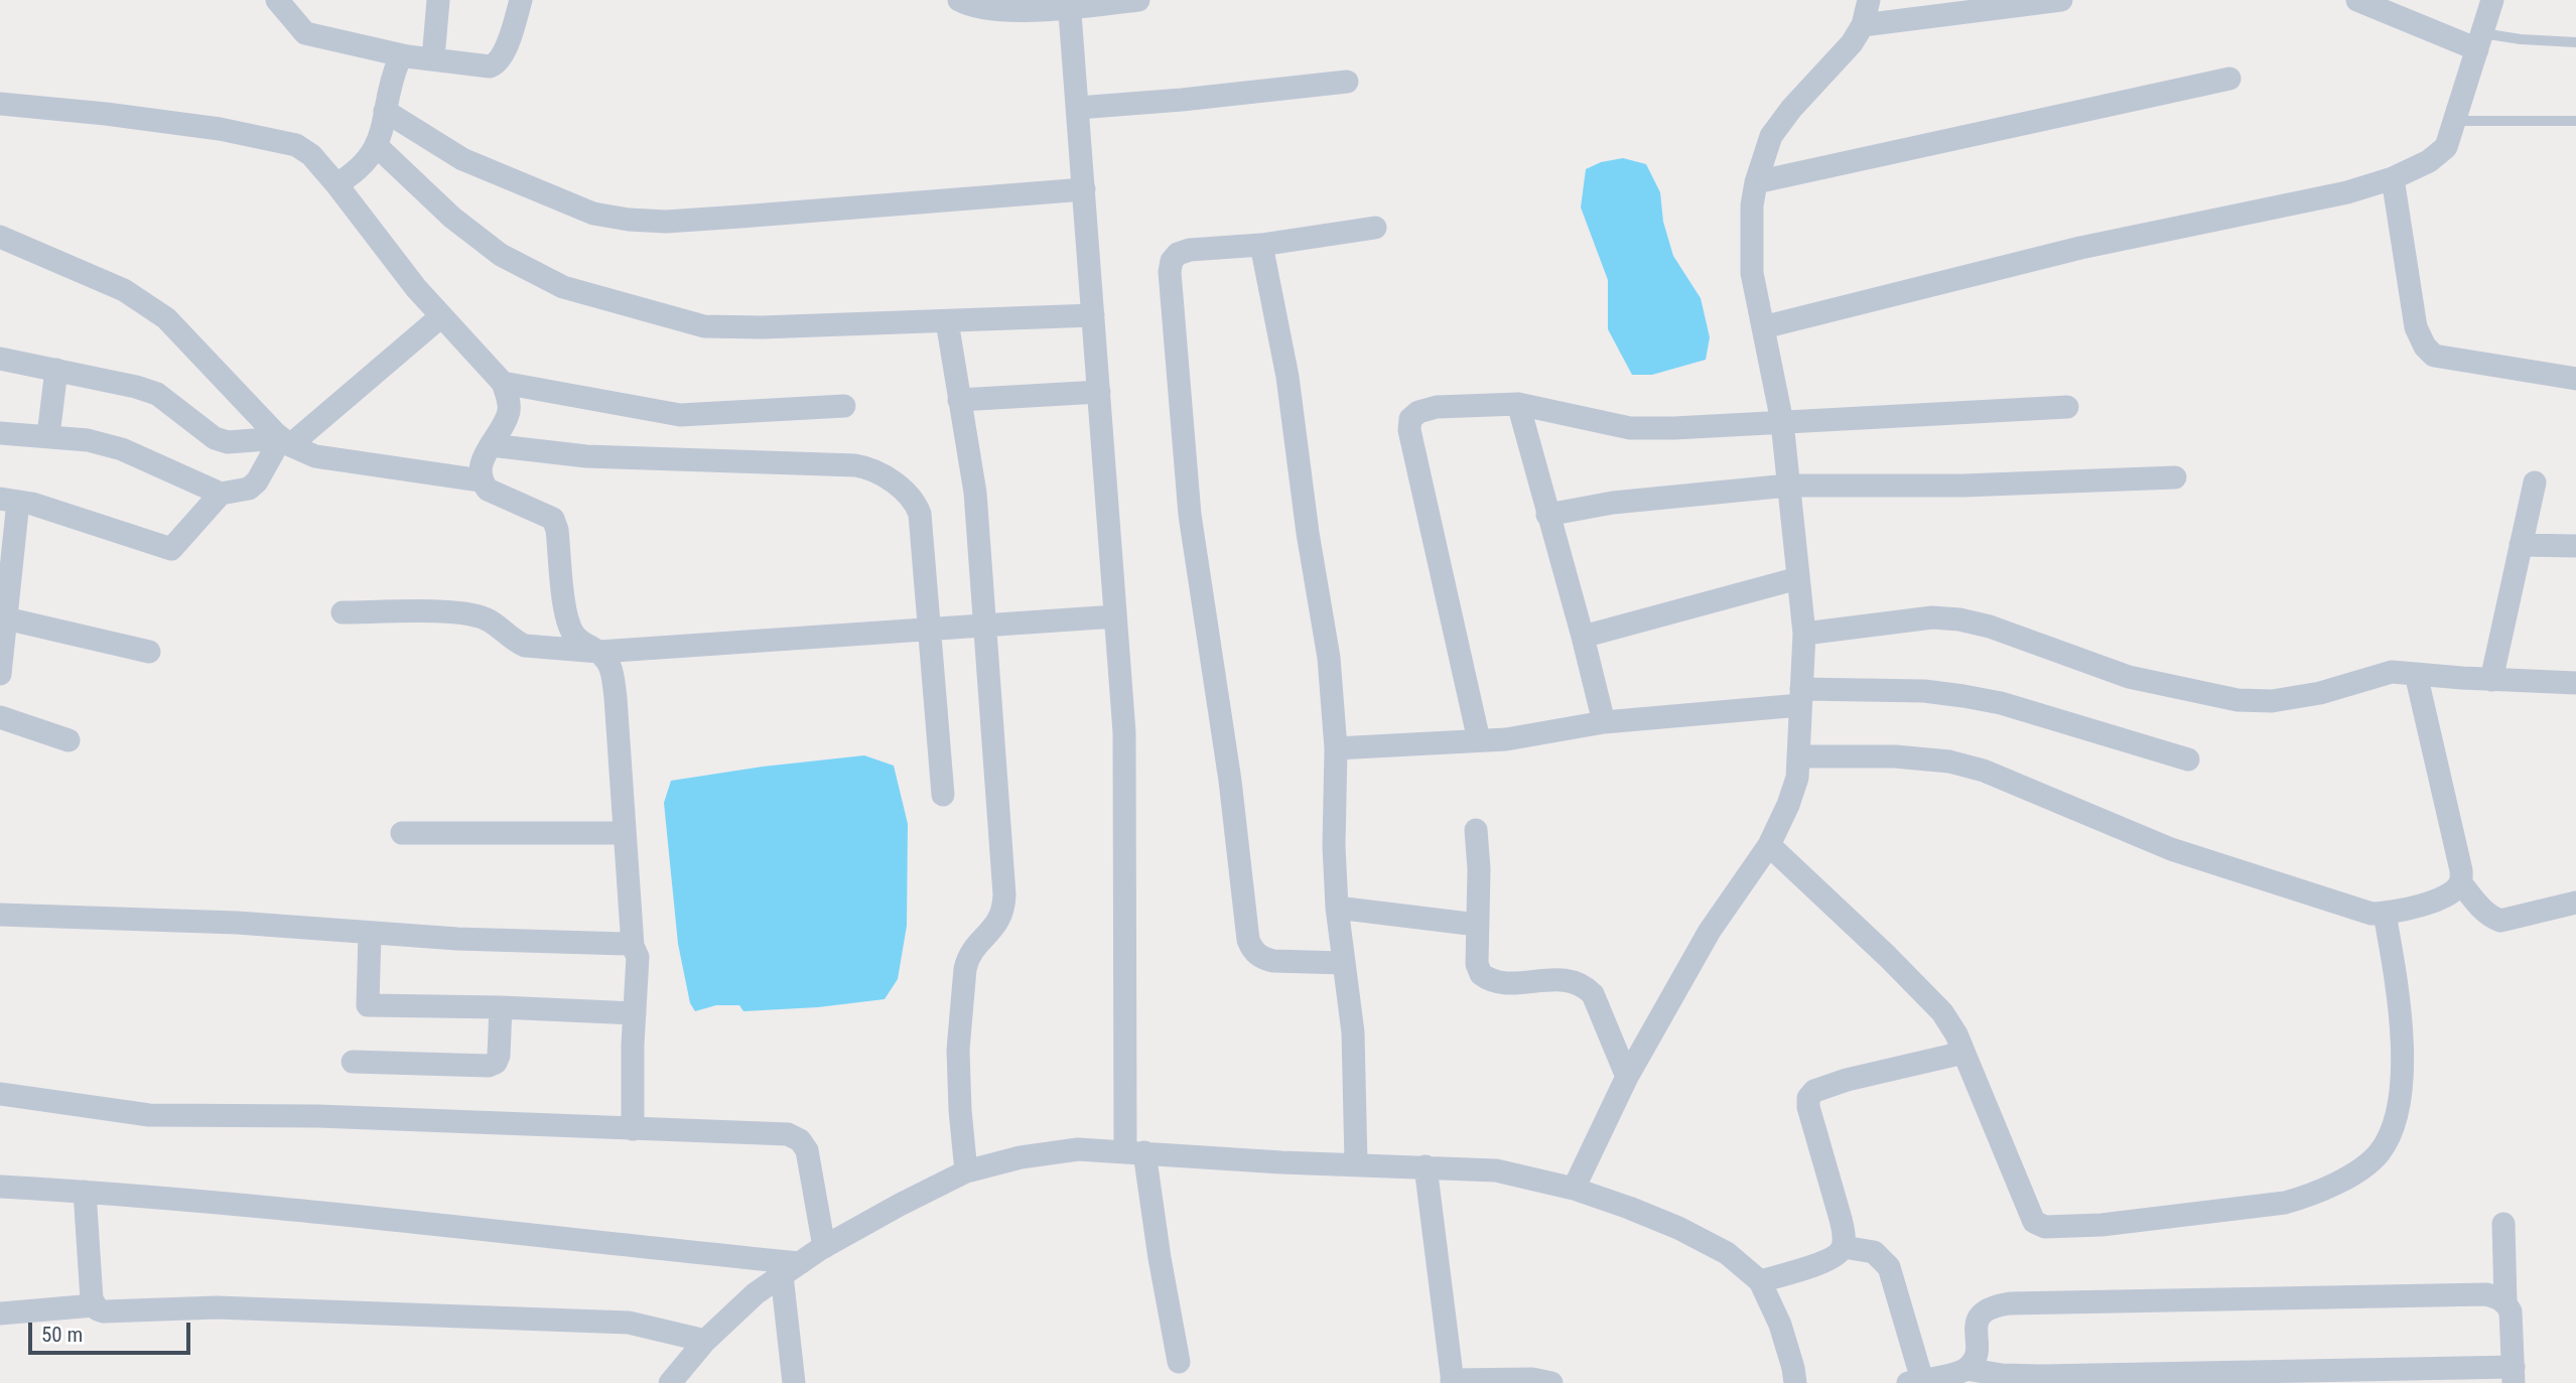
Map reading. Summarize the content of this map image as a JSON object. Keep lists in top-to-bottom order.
{
  "scale_bar": "50 m"
}
